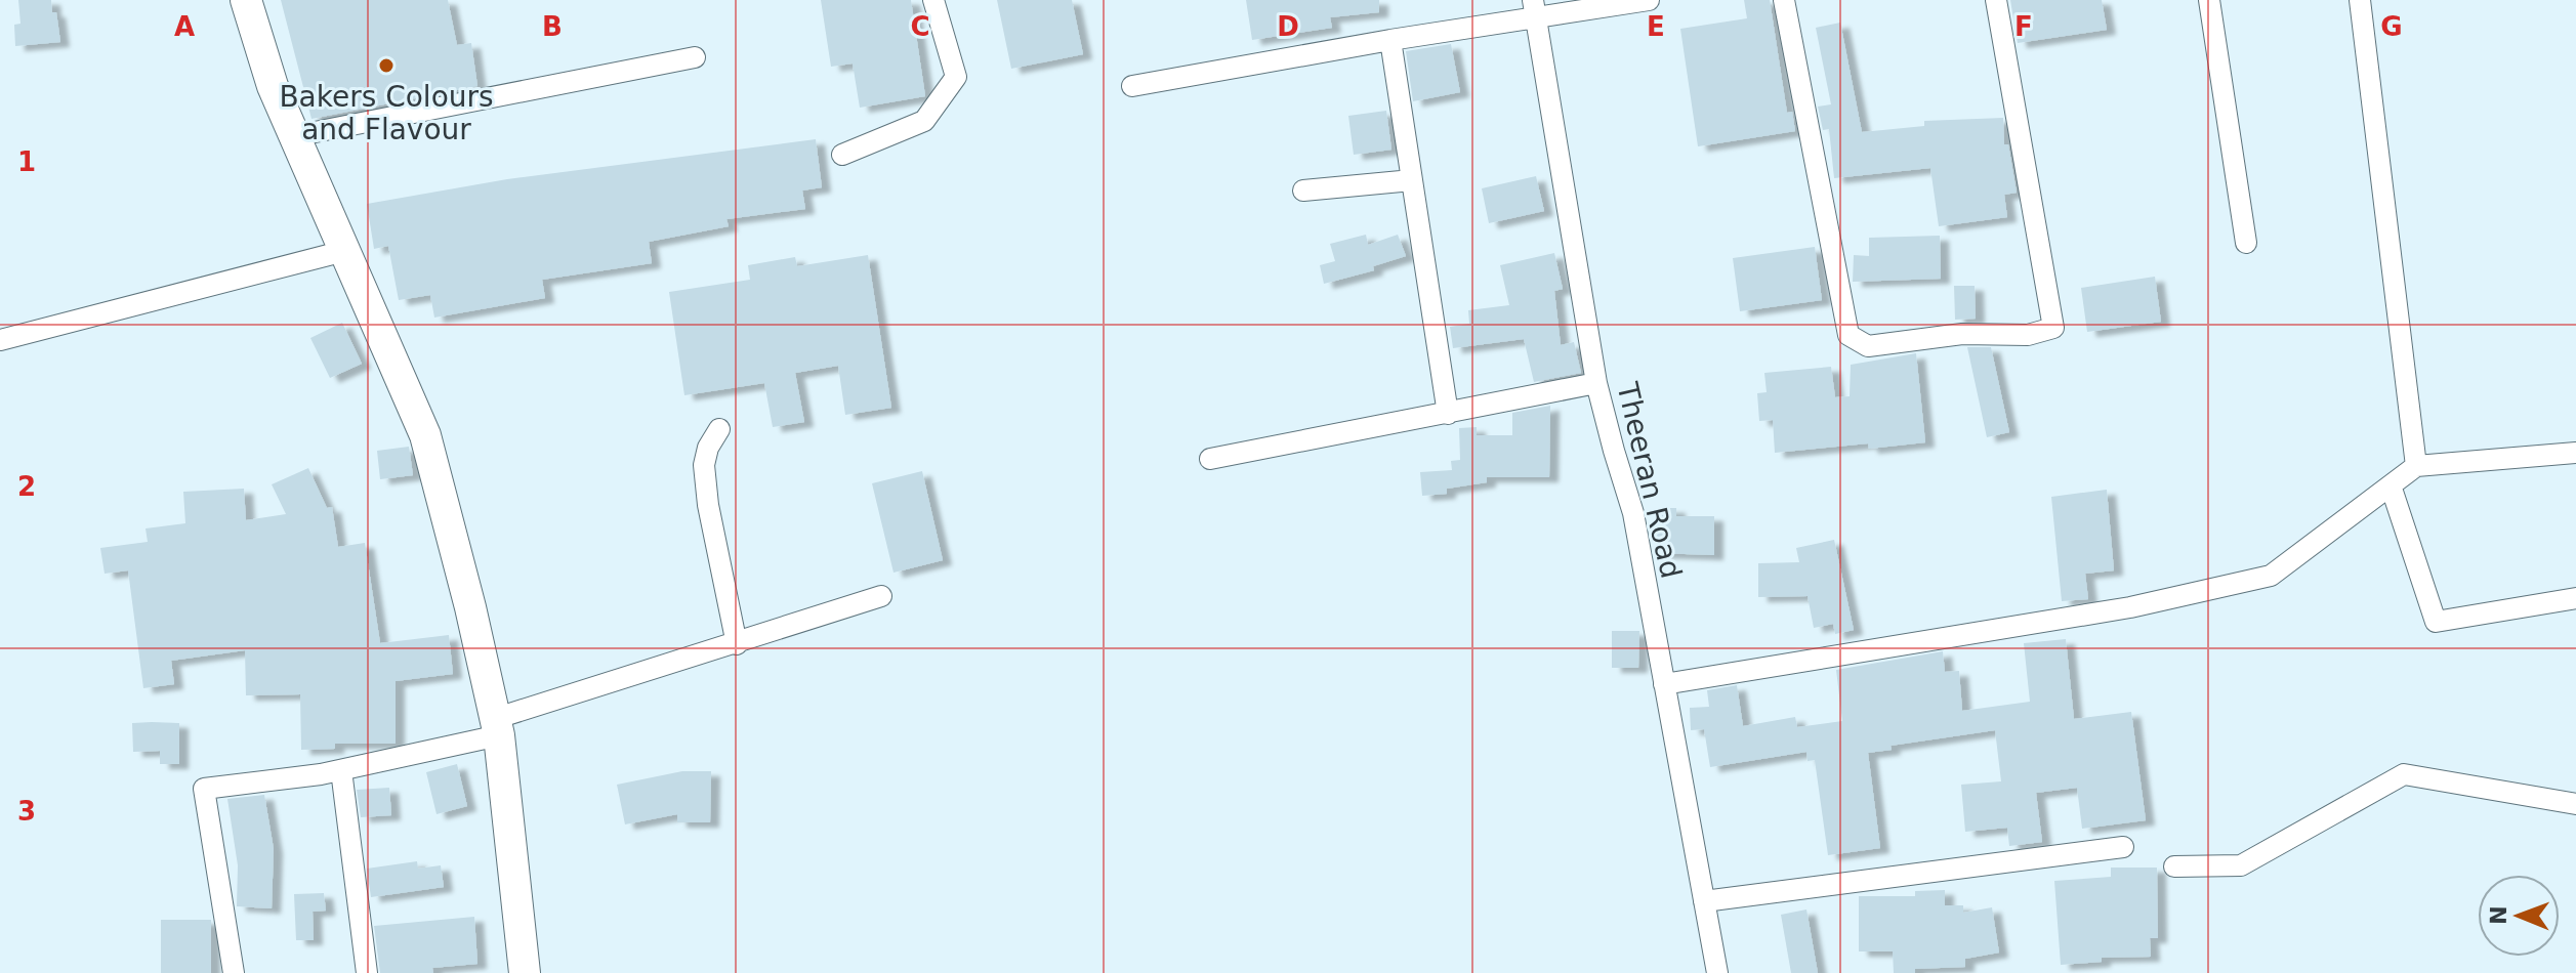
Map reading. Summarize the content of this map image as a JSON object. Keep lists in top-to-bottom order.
{
  "streets": {
    "street": ["Theeran Road"]
  },
  "places": ["Bakers Colours and Flavour"],
  "north": "left",
  "grid": {
    "columns": [
      "A",
      "B",
      "C",
      "D",
      "E",
      "F",
      "G"
    ],
    "rows": ["1", "2", "3"]
  }
}
